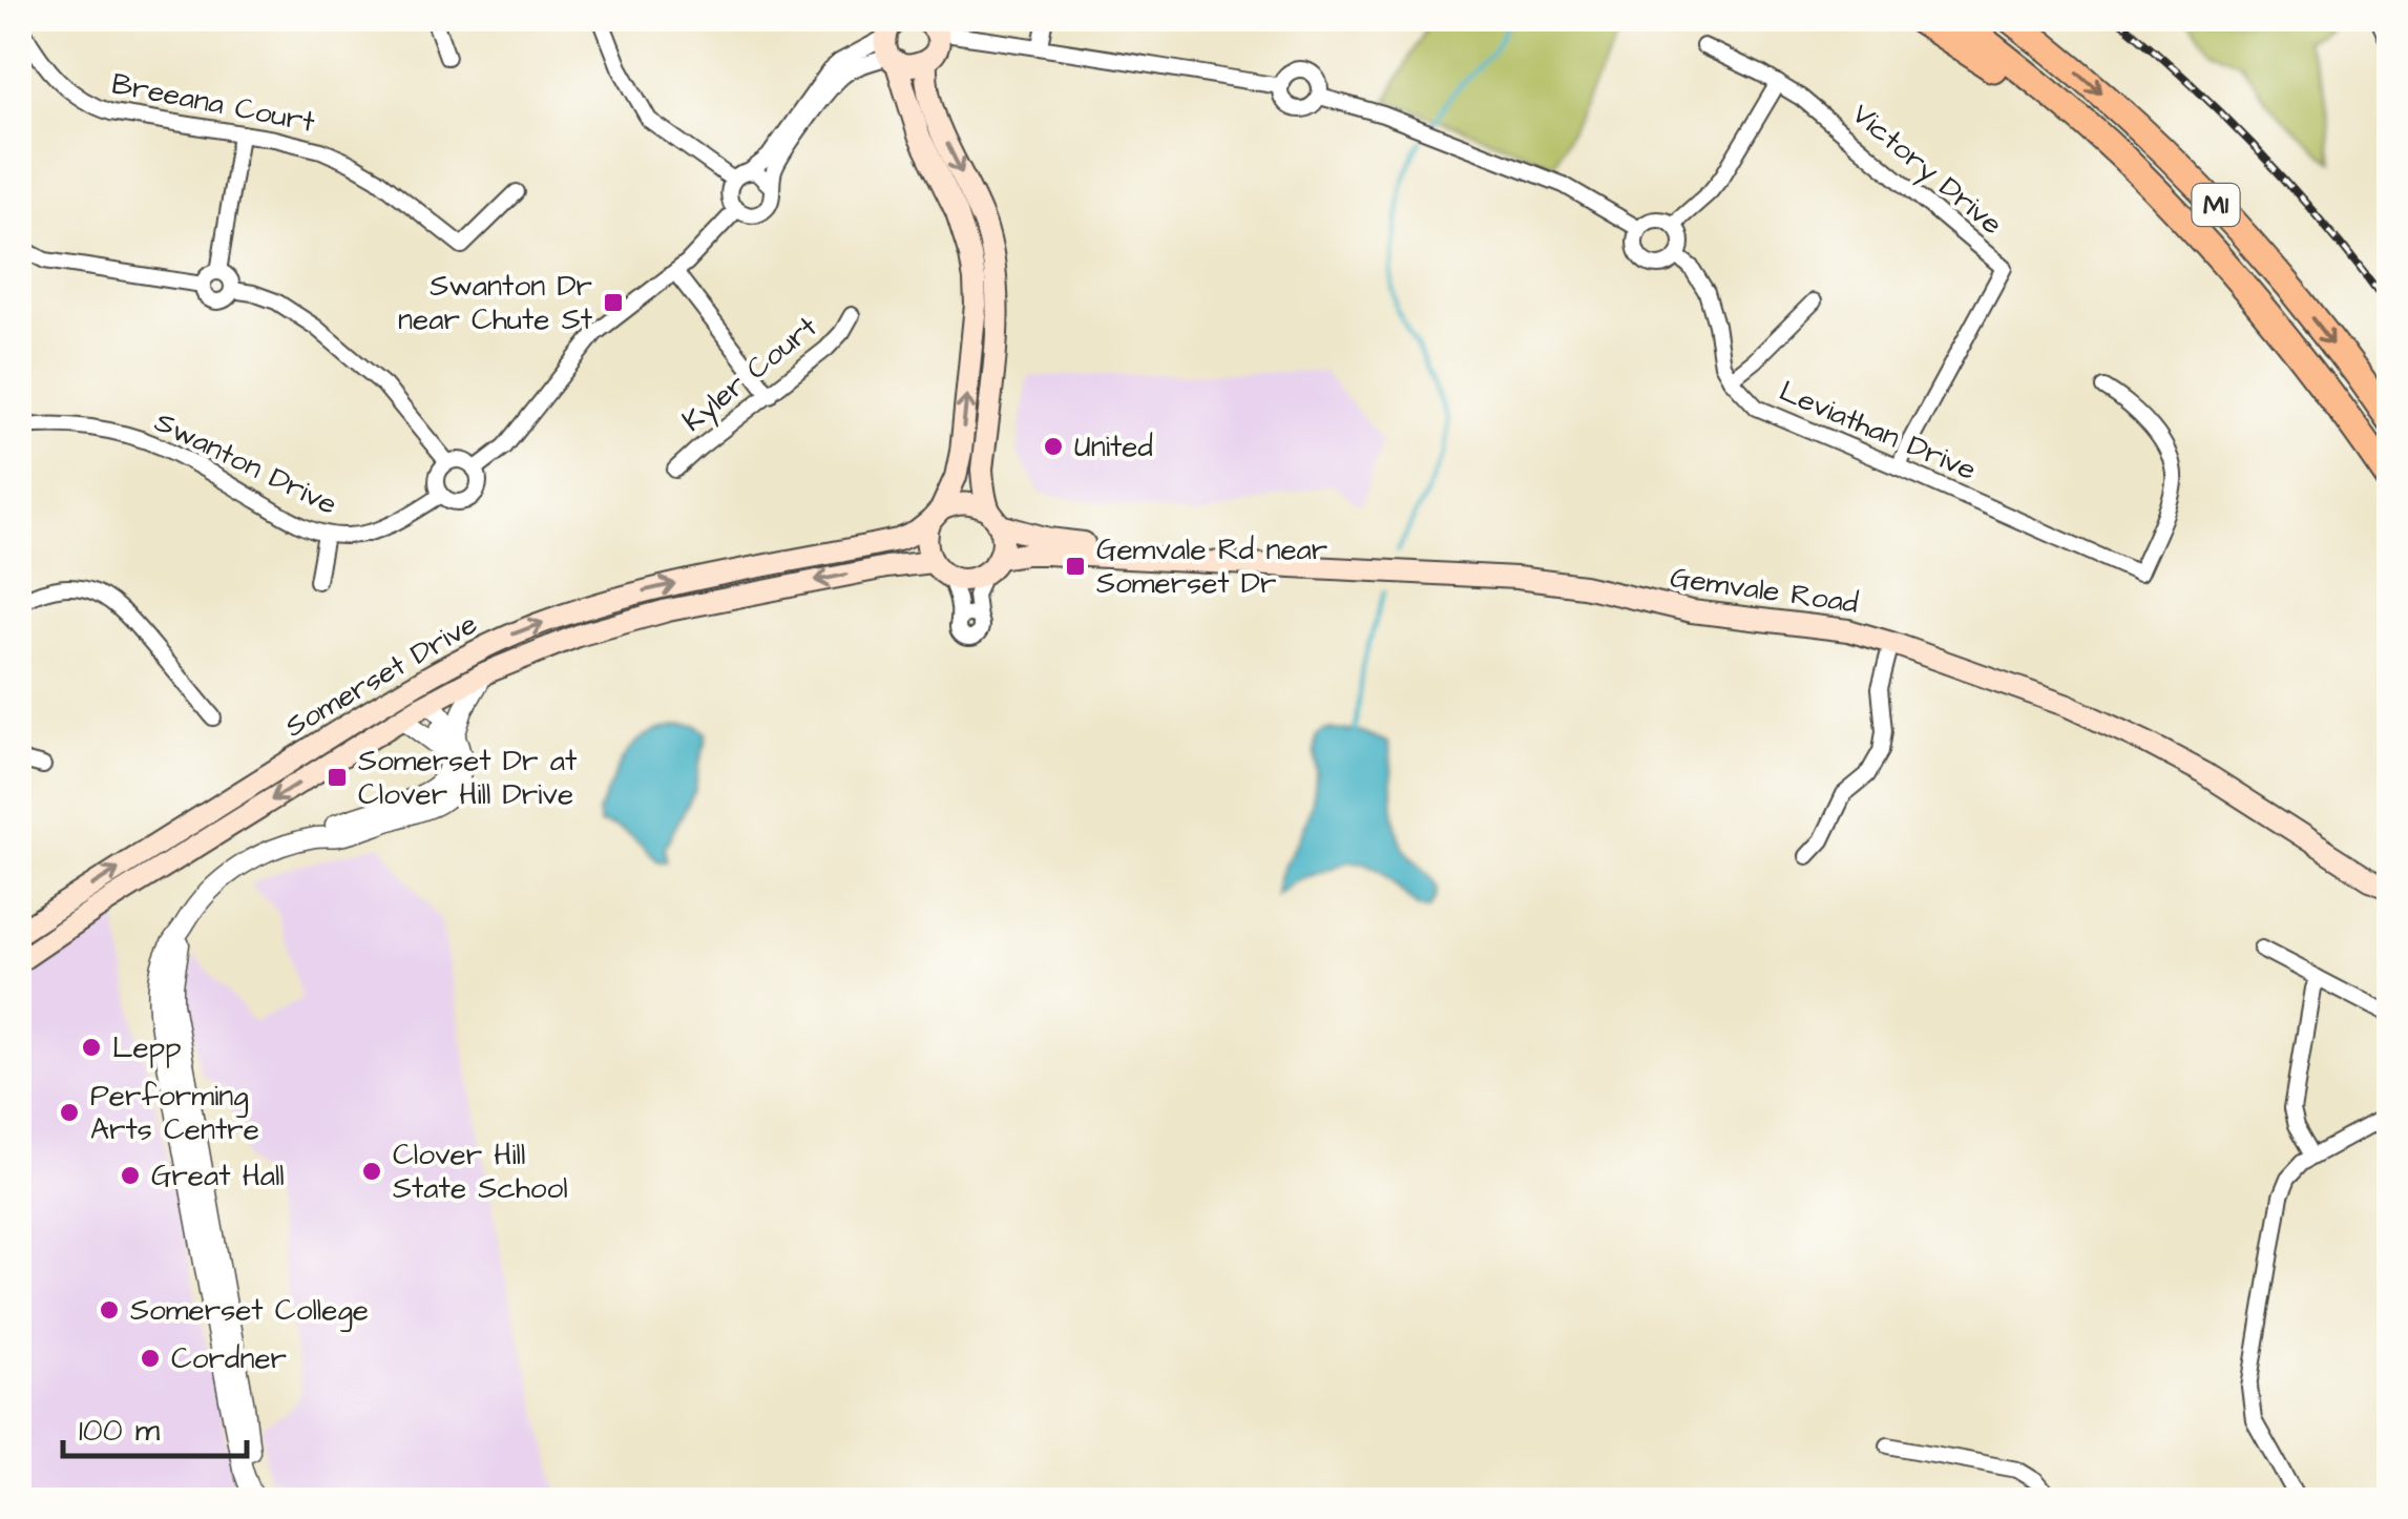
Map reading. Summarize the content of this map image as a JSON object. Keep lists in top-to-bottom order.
{
  "streets": {
    "highway": ["M1"],
    "main road": ["Gemvale Road", "Somerset Drive"],
    "street": [
      "Breeana Court",
      "Victory Drive",
      "Kyler Court",
      "Leviathan Drive",
      "Swanton Drive"
    ]
  },
  "crossings": [
    ["Victory Drive", "Leviathan Drive"],
    ["Gemvale Road", "Somerset Drive"]
  ],
  "places": {
    "transit": ["Swanton Dr near Chute St", "Gemvale Rd near Somerset Dr", "Somerset Dr at Clover Hill Drive"],
    "other": [
      "United",
      "Lepp",
      "Performing Arts Centre",
      "Clover Hill State School",
      "Great Hall",
      "Somerset College",
      "Cordner"
    ]
  },
  "scale_bar": "100 m"
}
